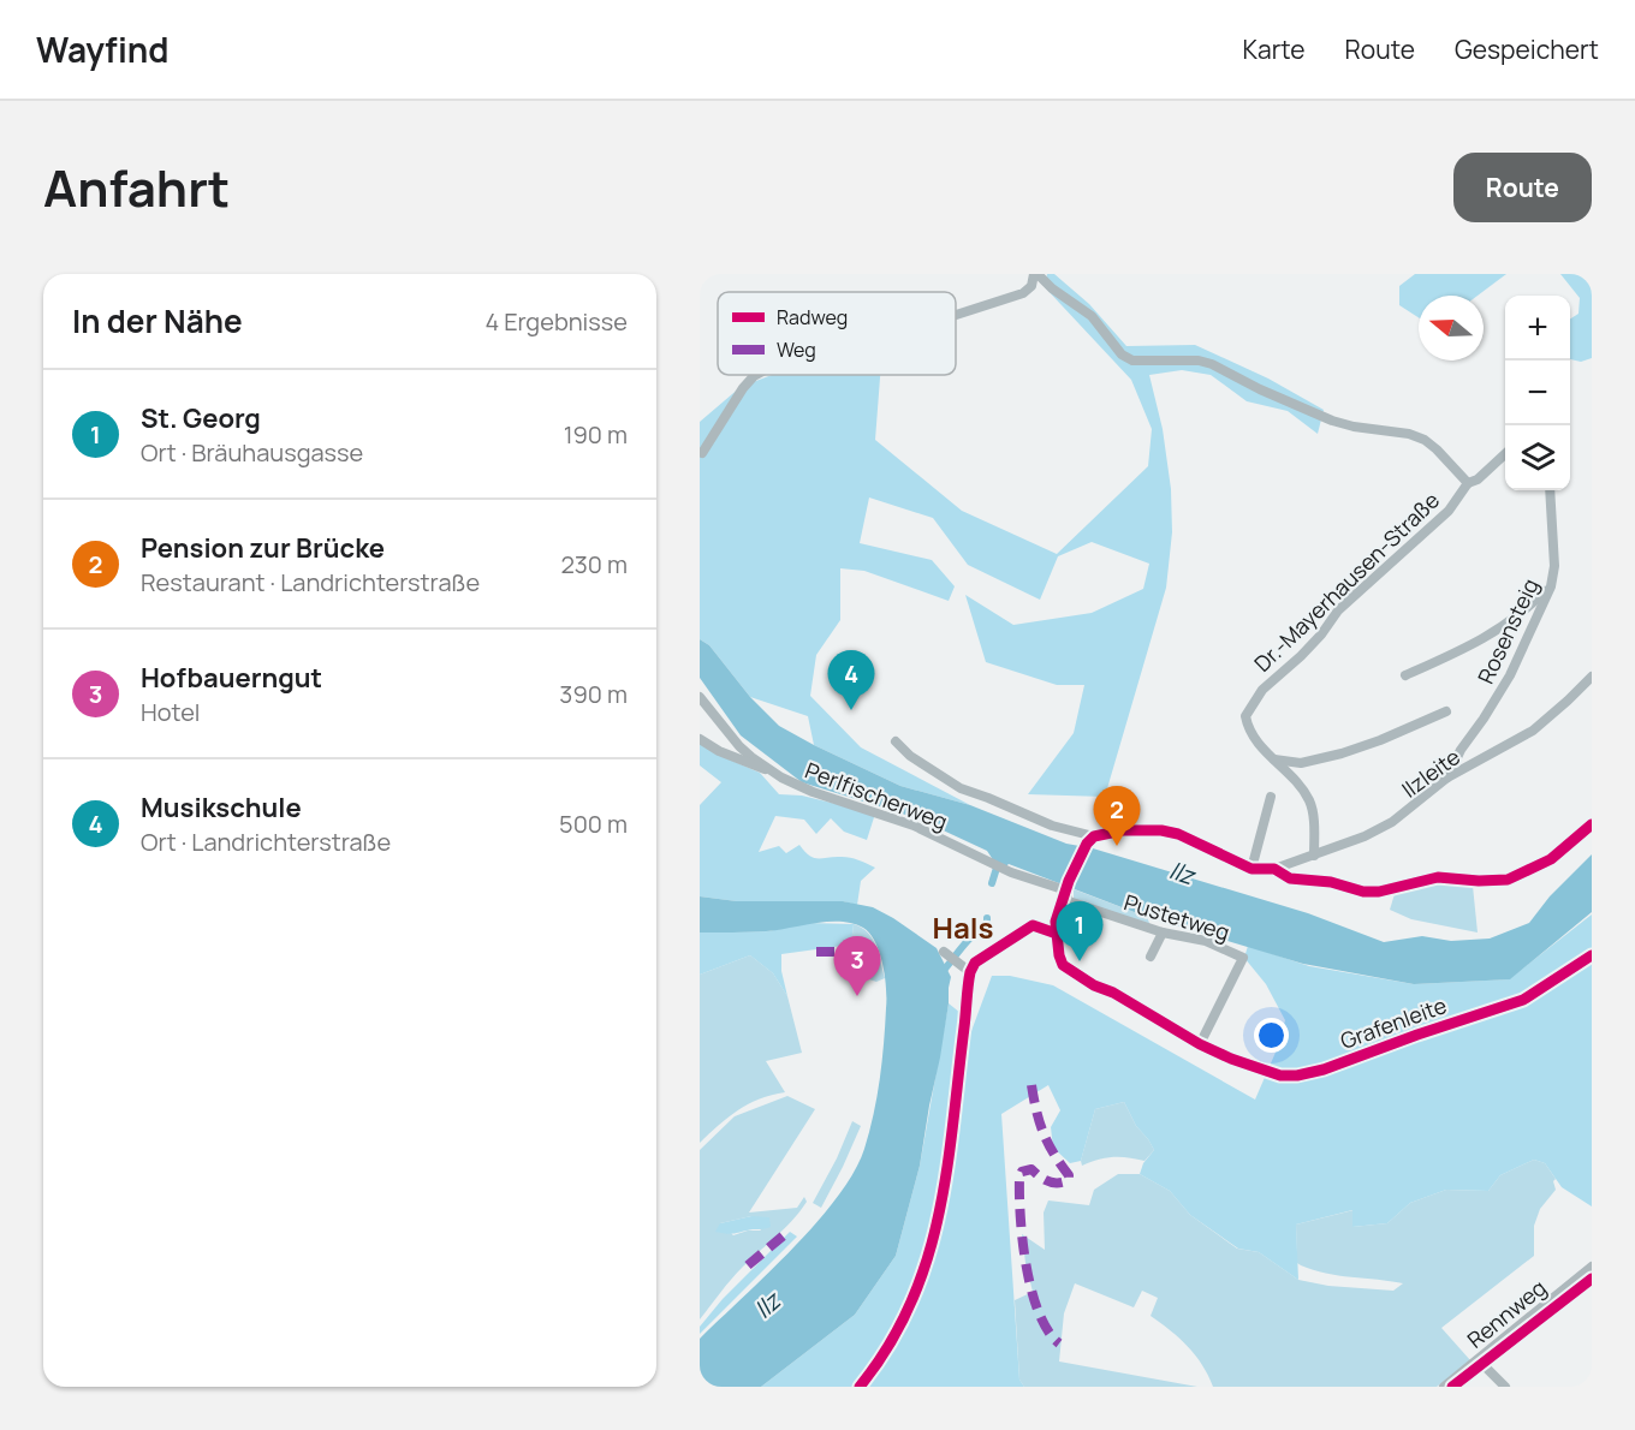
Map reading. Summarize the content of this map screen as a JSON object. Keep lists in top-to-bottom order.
{
  "streets": {
    "street": [
      "Dr.-Mayerhausen-Straße",
      "Rosensteig",
      "Ilzleite",
      "Perlfischerweg",
      "Pustetweg",
      "Grafenleite",
      "Rennweg"
    ]
  },
  "crossings": [
    ["Dr.-Mayerhausen-Straße", "Ilzleite"],
    ["Rosensteig", "Ilzleite"],
    ["Perlfischerweg", "Pustetweg"],
    ["Pustetweg", "Grafenleite"]
  ],
  "districts": ["Hals"],
  "water": ["Ilz"],
  "legend": ["Radweg", "Weg"],
  "north": "left",
  "page": {
    "header": "Wayfind",
    "nav": ["Karte", "Route", "Gespeichert"],
    "title": "Anfahrt",
    "buttons": "Route",
    "heading": ["In der Nähe", "4 Ergebnisse"],
    "map_buttons": ["+", "−"],
    "list": [
      {
        "mark": "1",
        "name": "St. Georg",
        "note": "Ort · Bräuhausgasse",
        "value": "190 m"
      },
      {
        "mark": "2",
        "name": "Pension zur Brücke",
        "note": "Restaurant · Landrichterstraße",
        "value": "230 m"
      },
      {
        "mark": "3",
        "name": "Hofbauerngut",
        "note": "Hotel",
        "value": "390 m"
      },
      {
        "mark": "4",
        "name": "Musikschule",
        "note": "Ort · Landrichterstraße",
        "value": "500 m"
      }
    ],
    "pins": [
      "4",
      "2",
      "1",
      "3"
    ]
  }
}
